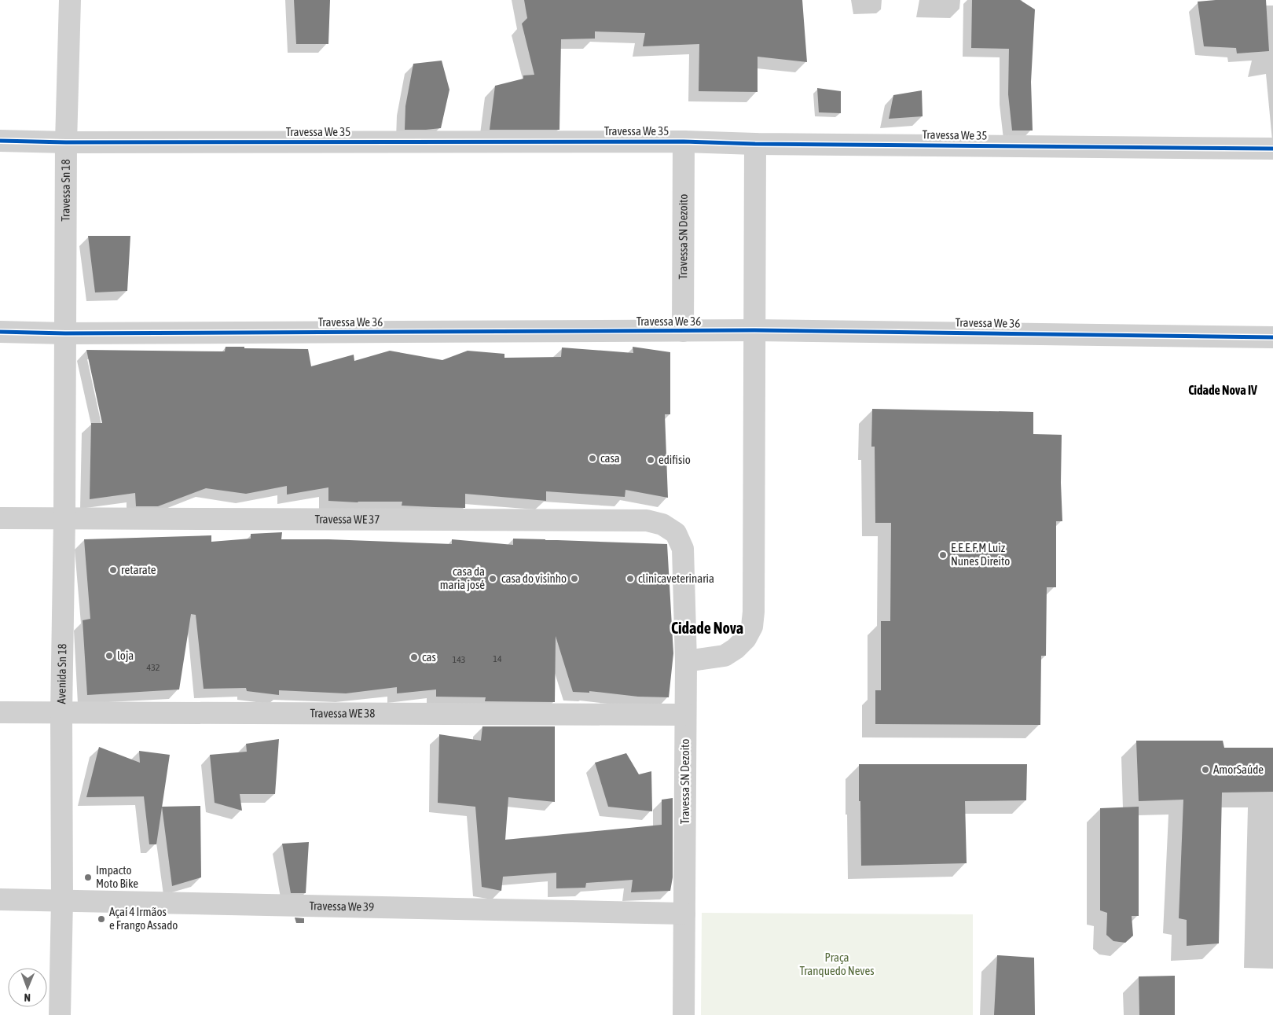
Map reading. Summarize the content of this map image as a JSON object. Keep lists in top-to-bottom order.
{
  "streets": {
    "street": [
      "Travessa We 35",
      "Travessa Sn 18",
      "Travessa SN Dezoito",
      "Travessa We 36",
      "Travessa WE 37",
      "Avenida Sn 18",
      "Travessa WE 38",
      "Travessa We 39"
    ]
  },
  "crossings": [
    ["Travessa We 35", "Travessa Sn 18"],
    ["Travessa We 35", "Travessa SN Dezoito"],
    ["Travessa Sn 18", "Travessa We 36"],
    ["Travessa Sn 18", "Avenida Sn 18"],
    ["Travessa SN Dezoito", "Travessa We 36"],
    ["Travessa SN Dezoito", "Travessa WE 37"],
    ["Travessa SN Dezoito", "Travessa WE 38"],
    ["Travessa SN Dezoito", "Travessa We 39"],
    ["Travessa We 36", "Avenida Sn 18"],
    ["Travessa WE 37", "Avenida Sn 18"],
    ["Avenida Sn 18", "Travessa WE 38"],
    ["Avenida Sn 18", "Travessa We 39"]
  ],
  "districts": ["Cidade Nova IV", "Cidade Nova"],
  "parks": ["Praça Tranquedo Neves"],
  "places": [
    "casa",
    "edifisio",
    "E.E.E.F.M Luiz Nunes Direito",
    "retarate",
    "casa da maria josé",
    "casa do visinho",
    "clinicaveterinaria",
    "loja",
    "cas",
    "AmorSaúde",
    "Impacto Moto Bike",
    "Açaí 4 Irmãos e Frango Assado"
  ],
  "house_numbers": ["14", "143", "432"],
  "north": "bottom"
}
